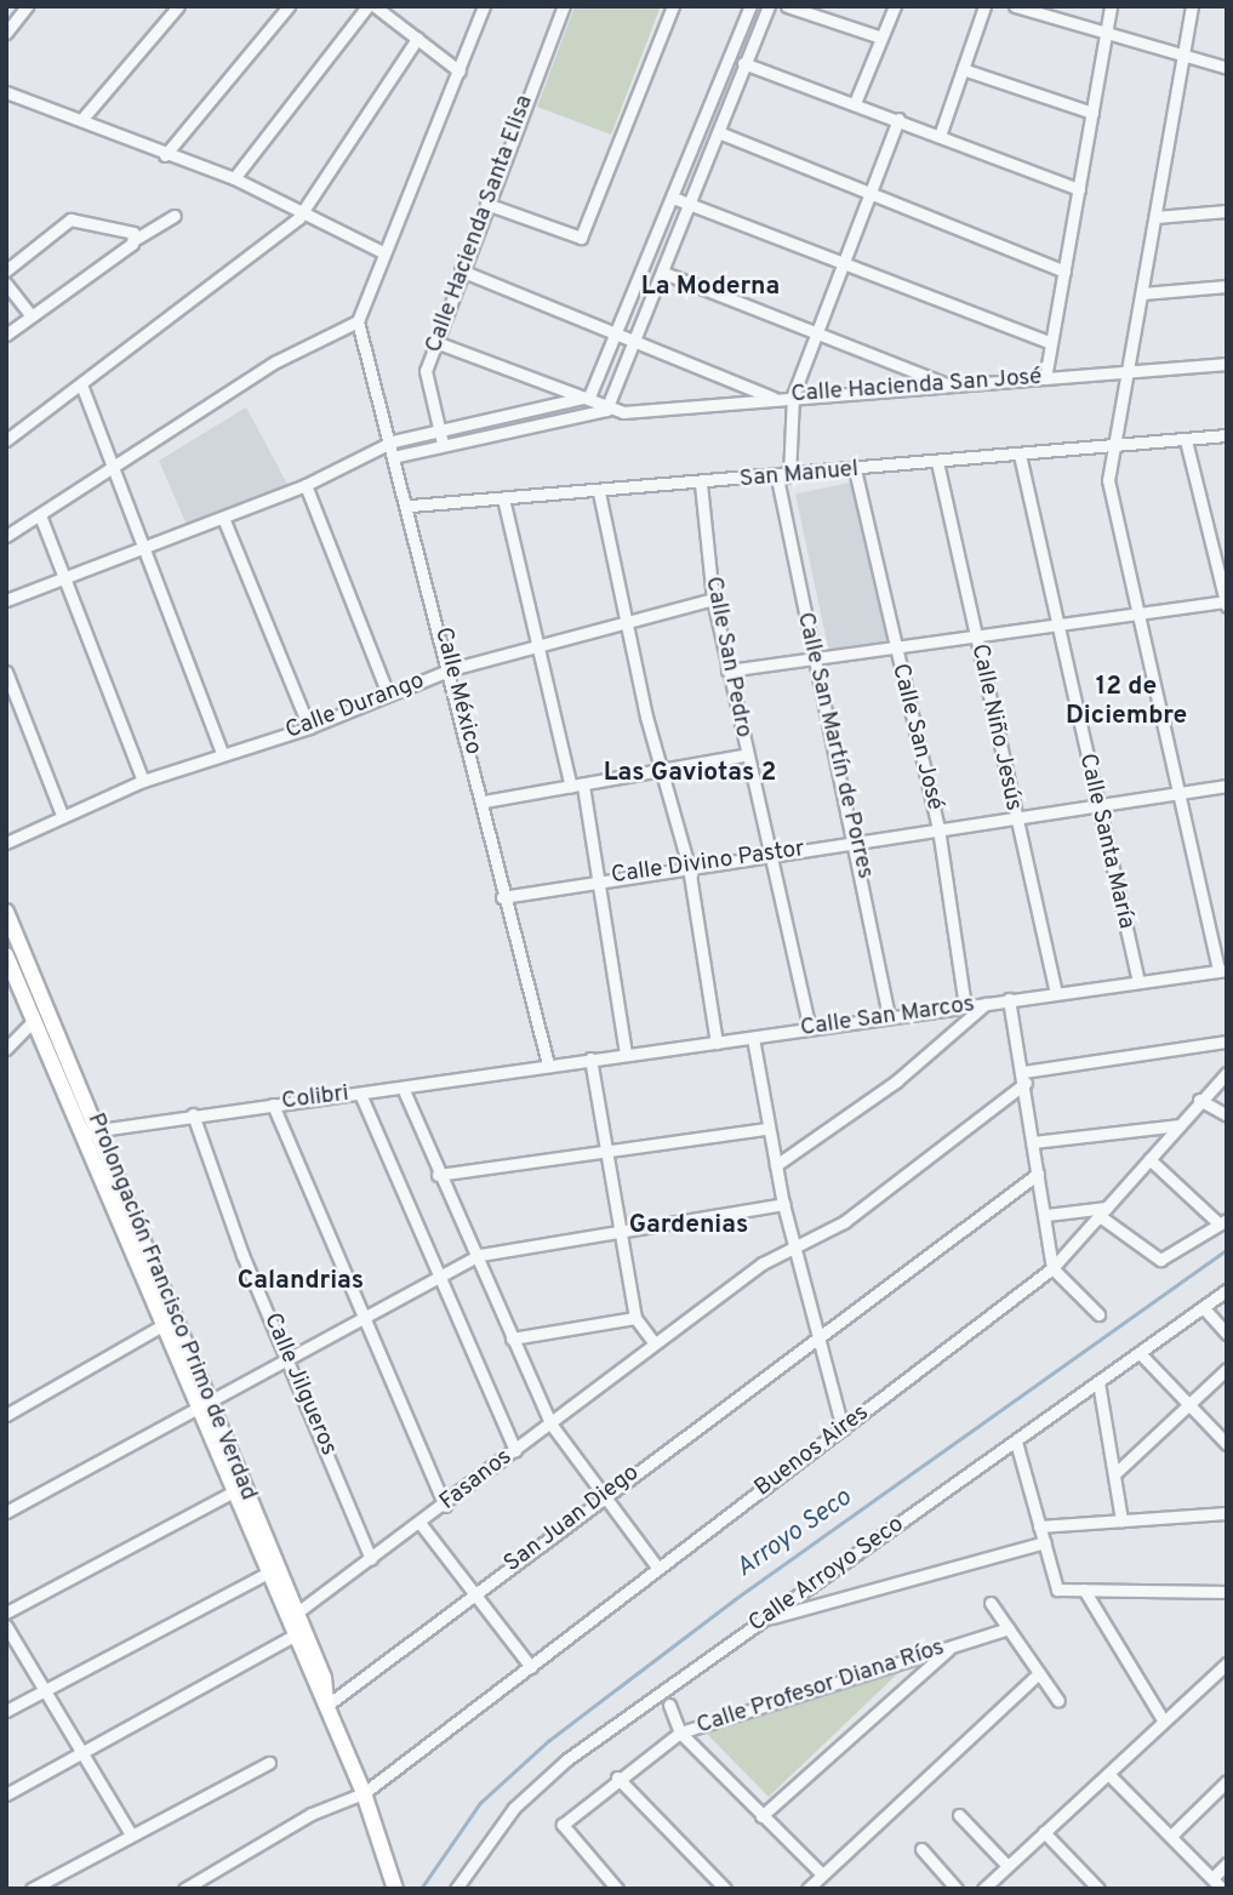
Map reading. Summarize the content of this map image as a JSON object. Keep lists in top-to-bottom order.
{
  "streets": {
    "main road": ["Prolongación Francisco Primo de Verdad"],
    "street": [
      "Calle Hacienda Santa Elisa",
      "Calle Hacienda San José",
      "San Manuel",
      "Calle San Pedro",
      "Calle México",
      "Calle Durango",
      "Calle Niño Jesús",
      "Calle San José",
      "Calle San Martín de Porres",
      "Calle Santa María",
      "Calle Divino Pastor",
      "Calle San Marcos",
      "Colibri",
      "Calle Jilgueros",
      "Buenos Aires",
      "Fasanos",
      "San Juan Diego",
      "Calle Arroyo Seco",
      "Calle Profesor Diana Ríos"
    ]
  },
  "crossings": [
    ["Calle Hacienda Santa Elisa", "Calle Hacienda San José"],
    ["Calle Hacienda San José", "Calle México"],
    ["San Manuel", "Calle San Pedro"],
    ["San Manuel", "Calle México"],
    ["San Manuel", "Calle Niño Jesús"],
    ["San Manuel", "Calle San José"],
    ["San Manuel", "Calle San Martín de Porres"],
    ["San Manuel", "Calle Santa María"],
    ["Calle San Pedro", "Calle Durango"],
    ["Calle San Pedro", "Calle Divino Pastor"],
    ["Calle San Pedro", "Calle San Marcos"],
    ["Calle México", "Calle Durango"],
    ["Calle México", "Calle Divino Pastor"],
    ["Calle México", "Calle San Marcos"],
    ["Calle México", "Colibri"],
    ["Calle Niño Jesús", "Calle Divino Pastor"],
    ["Calle Niño Jesús", "Calle San Marcos"],
    ["Calle San José", "Calle Divino Pastor"],
    ["Calle San José", "Calle San Marcos"],
    ["Calle San Martín de Porres", "Calle Divino Pastor"],
    ["Calle San Martín de Porres", "Calle San Marcos"],
    ["Calle Santa María", "Calle Divino Pastor"],
    ["Calle Santa María", "Calle San Marcos"],
    ["Calle San Marcos", "Colibri"],
    ["Colibri", "Prolongación Francisco Primo de Verdad"],
    ["Colibri", "Calle Jilgueros"],
    ["Prolongación Francisco Primo de Verdad", "Buenos Aires"],
    ["Prolongación Francisco Primo de Verdad", "Fasanos"],
    ["Prolongación Francisco Primo de Verdad", "San Juan Diego"],
    ["Calle Jilgueros", "Fasanos"]
  ],
  "districts": [
    "La Moderna",
    "12 de Diciembre",
    "Las Gaviotas 2",
    "Gardenias",
    "Calandrias"
  ],
  "water": ["Arroyo Seco"]
}
